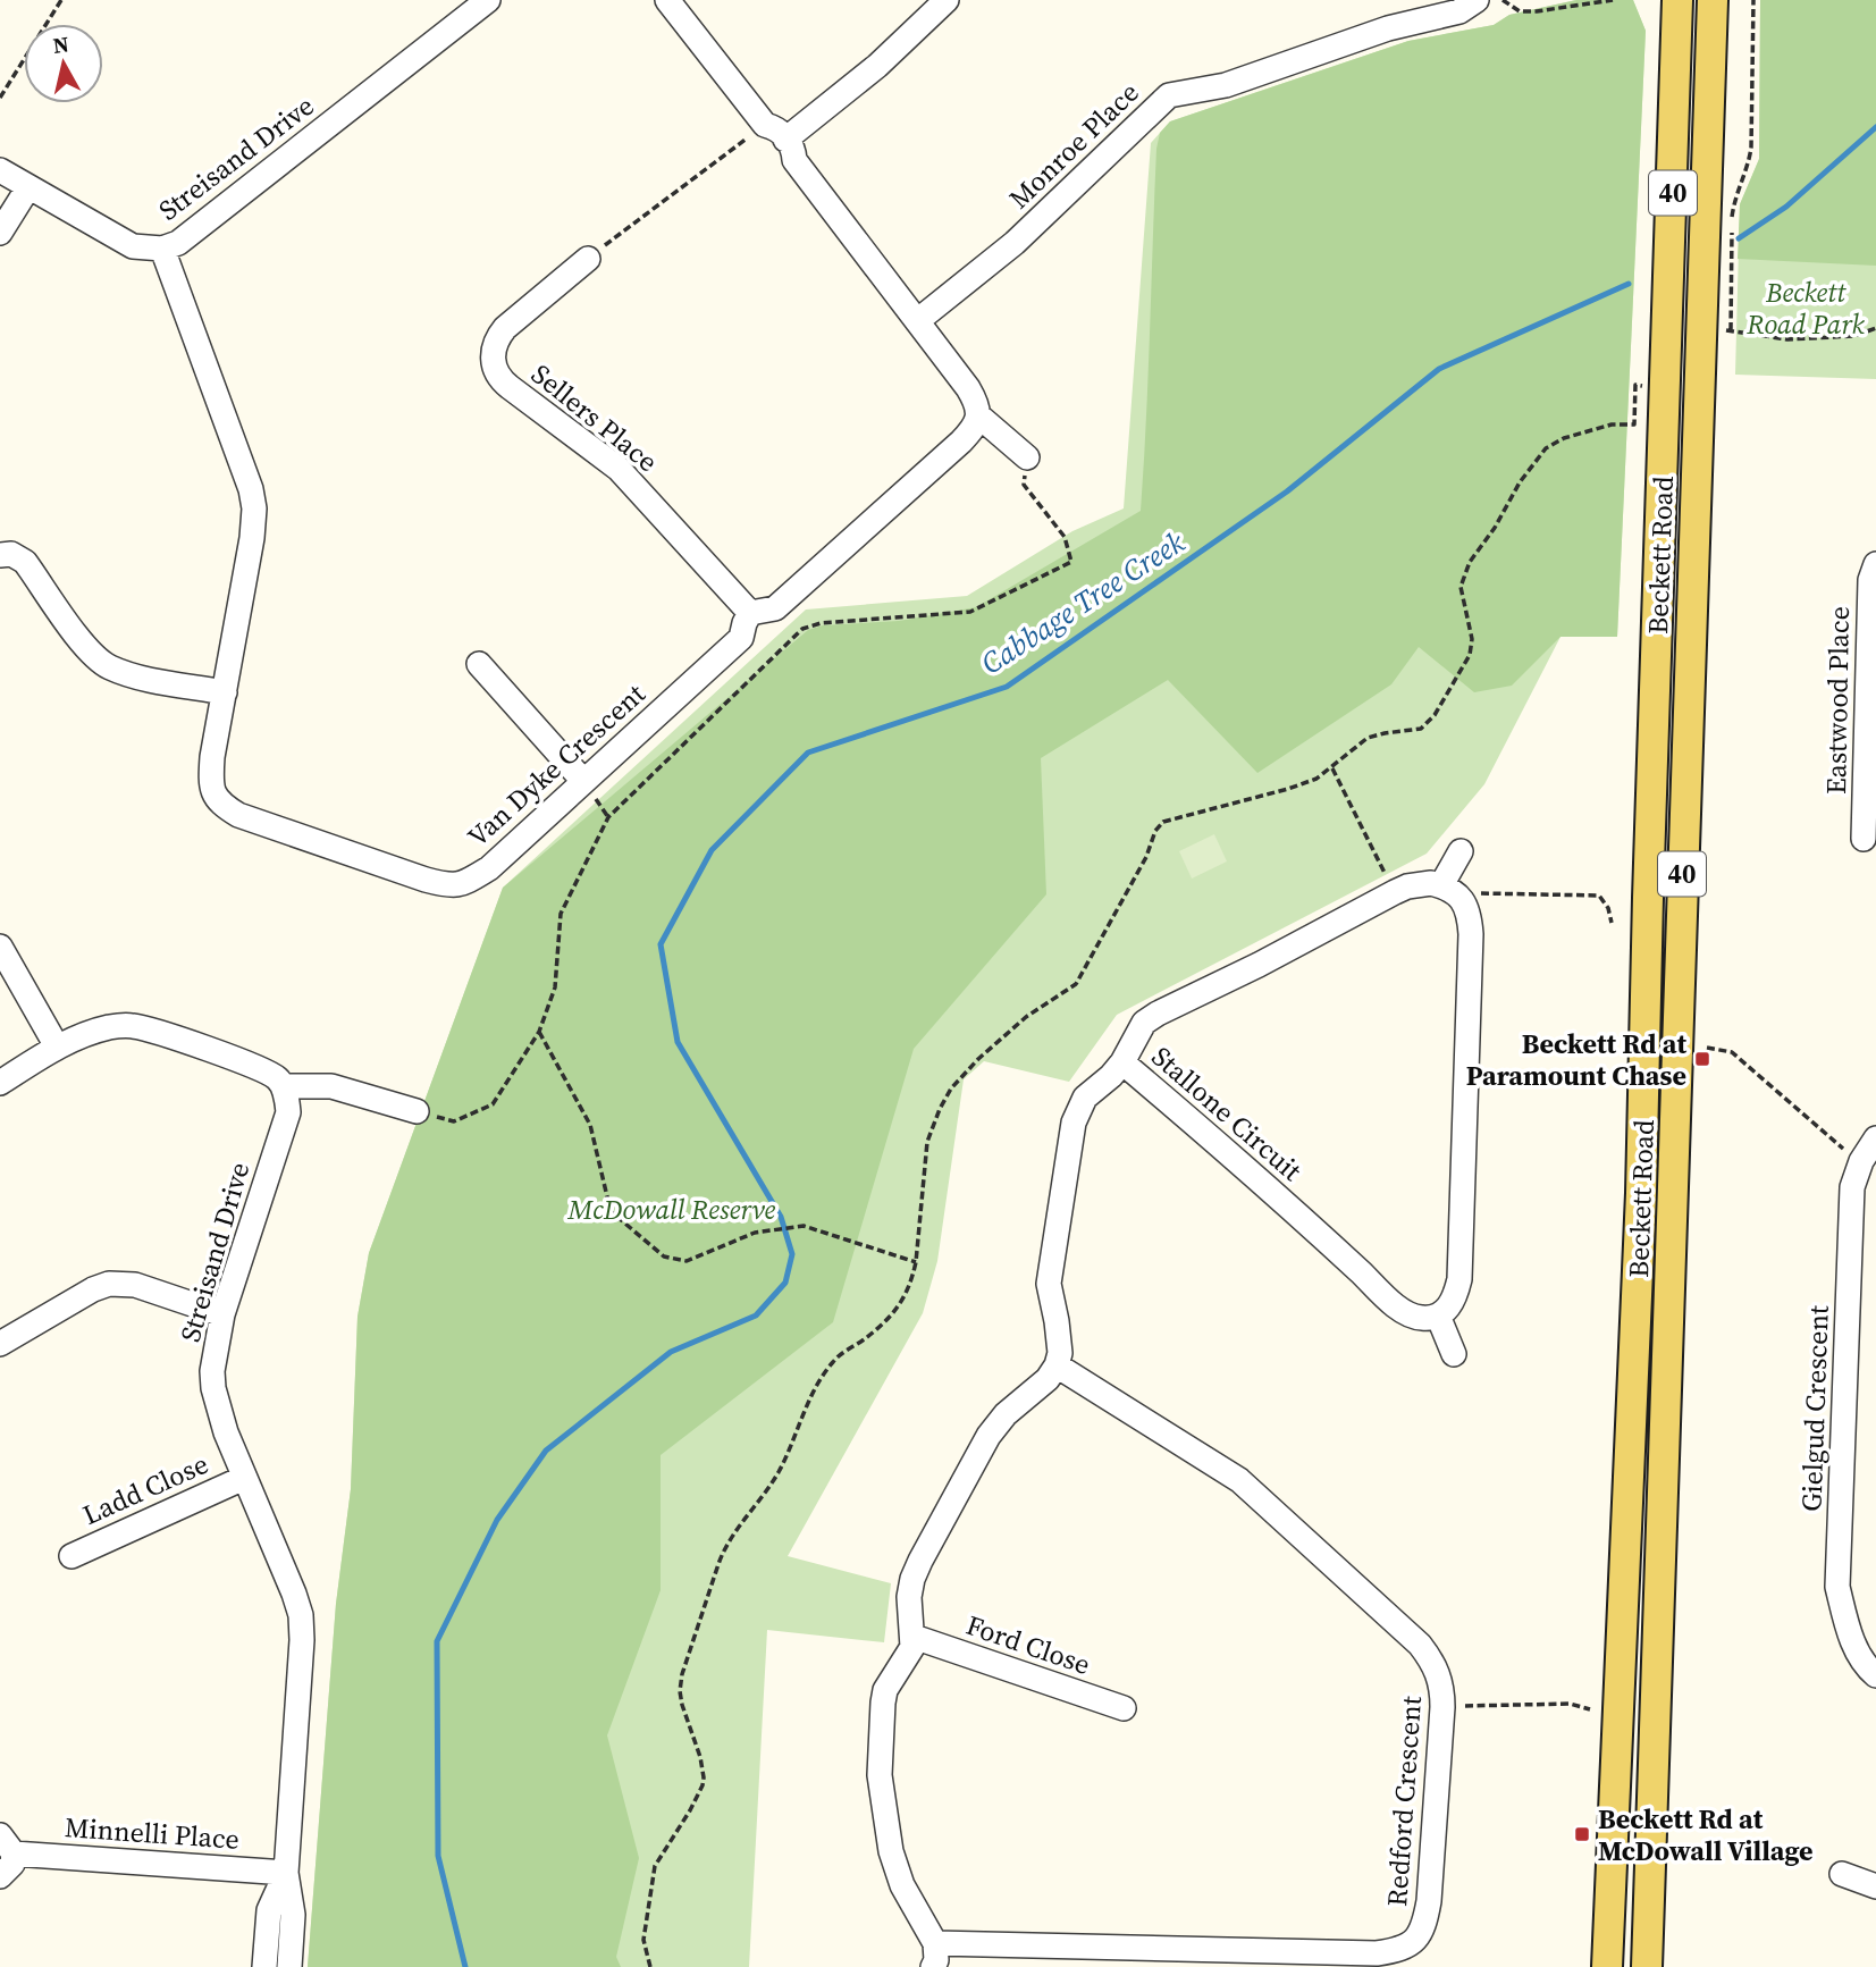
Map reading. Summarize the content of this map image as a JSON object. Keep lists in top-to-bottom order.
{
  "streets": {
    "main road": ["40", "Beckett Road"],
    "street": [
      "Monroe Place",
      "Streisand Drive",
      "Sellers Place",
      "Eastwood Place",
      "Van Dyke Crescent",
      "Stallone Circuit",
      "Gielgud Crescent",
      "Ladd Close",
      "Ford Close",
      "Redford Crescent",
      "Minnelli Place"
    ]
  },
  "crossings": [
    ["Streisand Drive", "Van Dyke Crescent"],
    ["Streisand Drive", "Ladd Close"],
    ["Streisand Drive", "Minnelli Place"],
    ["Sellers Place", "Van Dyke Crescent"]
  ],
  "water": ["Cabbage Tree Creek"],
  "parks": ["Beckett Road Park", "McDowall Reserve"],
  "places": {
    "transit": ["Beckett Rd at Paramount Chase", "Beckett Rd at McDowall Village"]
  },
  "north": "top"
}
